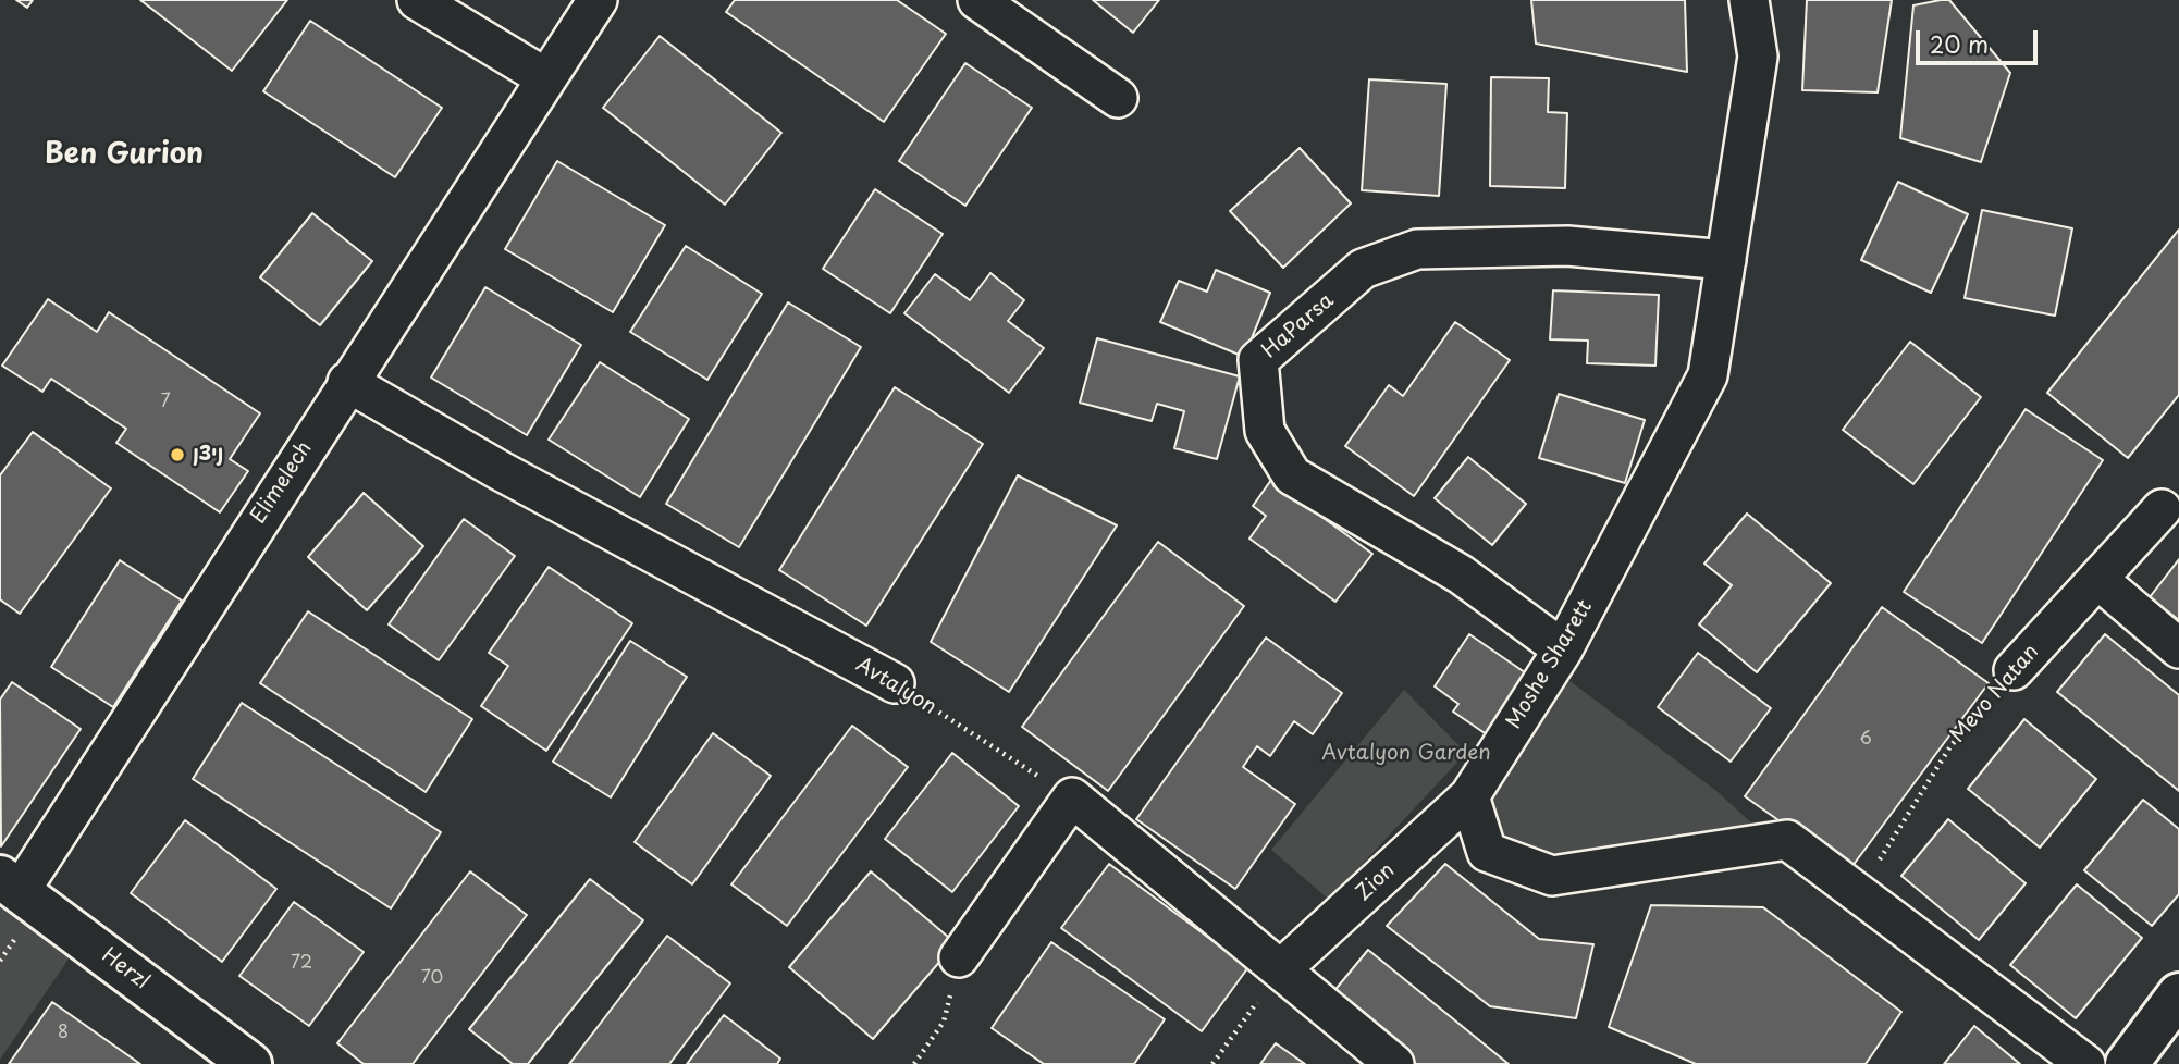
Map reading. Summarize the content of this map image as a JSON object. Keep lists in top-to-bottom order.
{
  "streets": {
    "street": [
      "HaParsa",
      "Elimelech",
      "Moshe Sharett",
      "Avtalyon",
      "Mevo Natan",
      "Zion",
      "Herzl"
    ]
  },
  "crossings": [
    ["HaParsa", "Moshe Sharett"],
    ["Elimelech", "Avtalyon"],
    ["Elimelech", "Herzl"],
    ["Moshe Sharett", "Zion"]
  ],
  "districts": ["Ben Gurion"],
  "parks": ["Avtalyon Garden"],
  "places": ["ניצן"],
  "house_numbers": [
    "7",
    "6",
    "72",
    "70",
    "8"
  ],
  "scale_bar": "20 m"
}
